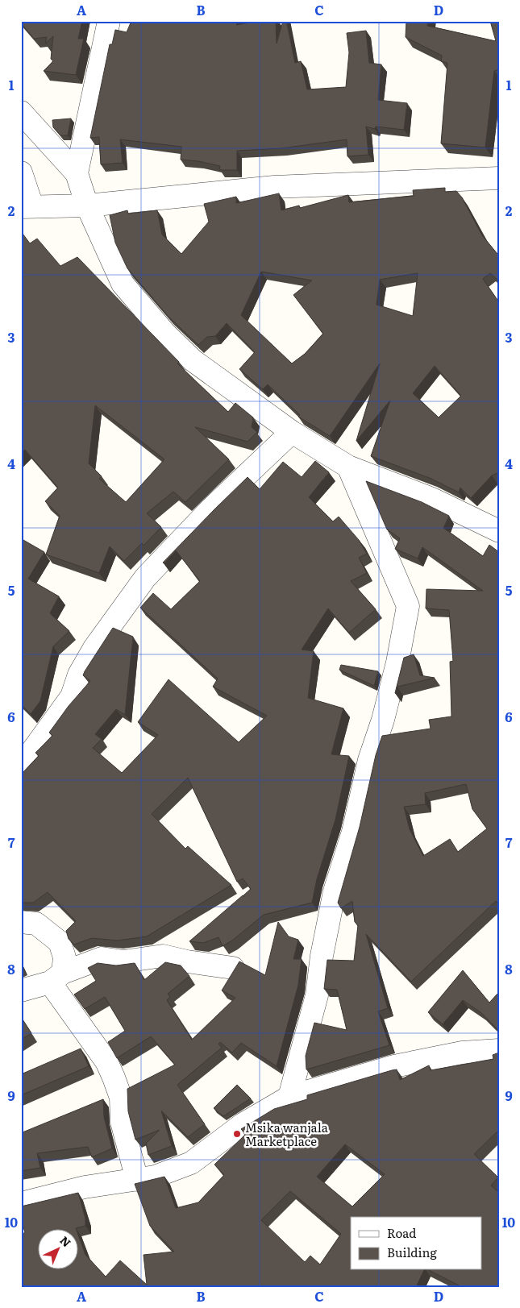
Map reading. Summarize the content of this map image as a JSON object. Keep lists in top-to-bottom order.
{
  "places": ["Msika wanjala Marketplace"],
  "legend": ["Road", "Building"],
  "north": "top right",
  "grid": {
    "columns": [
      "A",
      "B",
      "C",
      "D"
    ],
    "rows": [
      "1",
      "2",
      "3",
      "4",
      "5",
      "6",
      "7",
      "8",
      "9",
      "10"
    ]
  }
}
